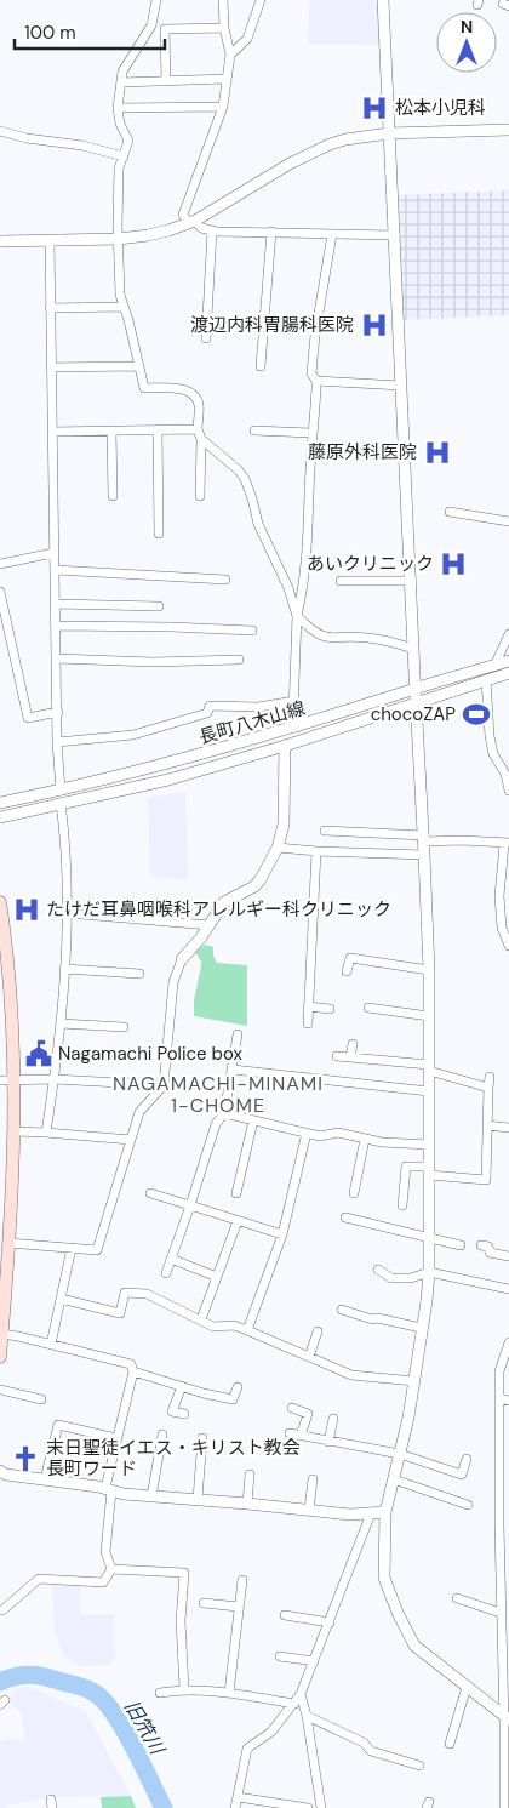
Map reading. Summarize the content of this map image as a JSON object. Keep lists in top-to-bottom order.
{
  "streets": {
    "street": ["長町八木山線"]
  },
  "districts": ["NAGAMACHI-MINAMI 1-CHOME"],
  "water": ["旧笊川"],
  "places": {
    "hospital": [
      "松本小児科",
      "渡辺内科胃腸科医院",
      "藤原外科医院",
      "あいクリニック",
      "たけだ耳鼻咽喉科アレルギー科クリニック"
    ],
    "sports": ["chocoZAP"],
    "public building": ["Nagamachi Police box"],
    "church": ["末日聖徒イエス・キリスト教会 長町ワード"]
  },
  "scale_bar": "100 m",
  "north": "top"
}
